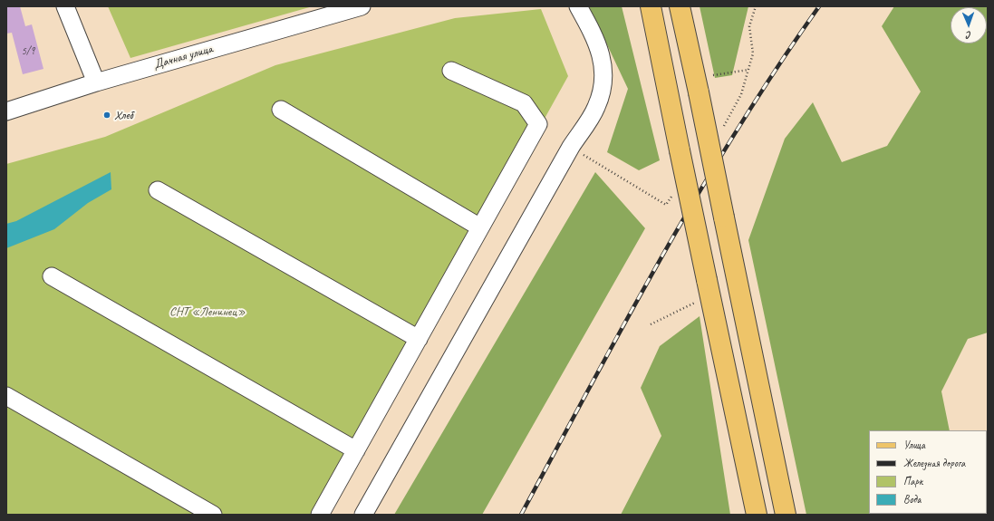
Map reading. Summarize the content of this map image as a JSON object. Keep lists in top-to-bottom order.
{
  "streets": {
    "street": ["Дачная улица"]
  },
  "parks": ["СНТ «Ленинец»"],
  "places": ["Хлеб"],
  "house_numbers": ["5/9"],
  "legend": [
    "Улица",
    "Железная дорога",
    "Парк",
    "Вода"
  ],
  "north": "bottom"
}
